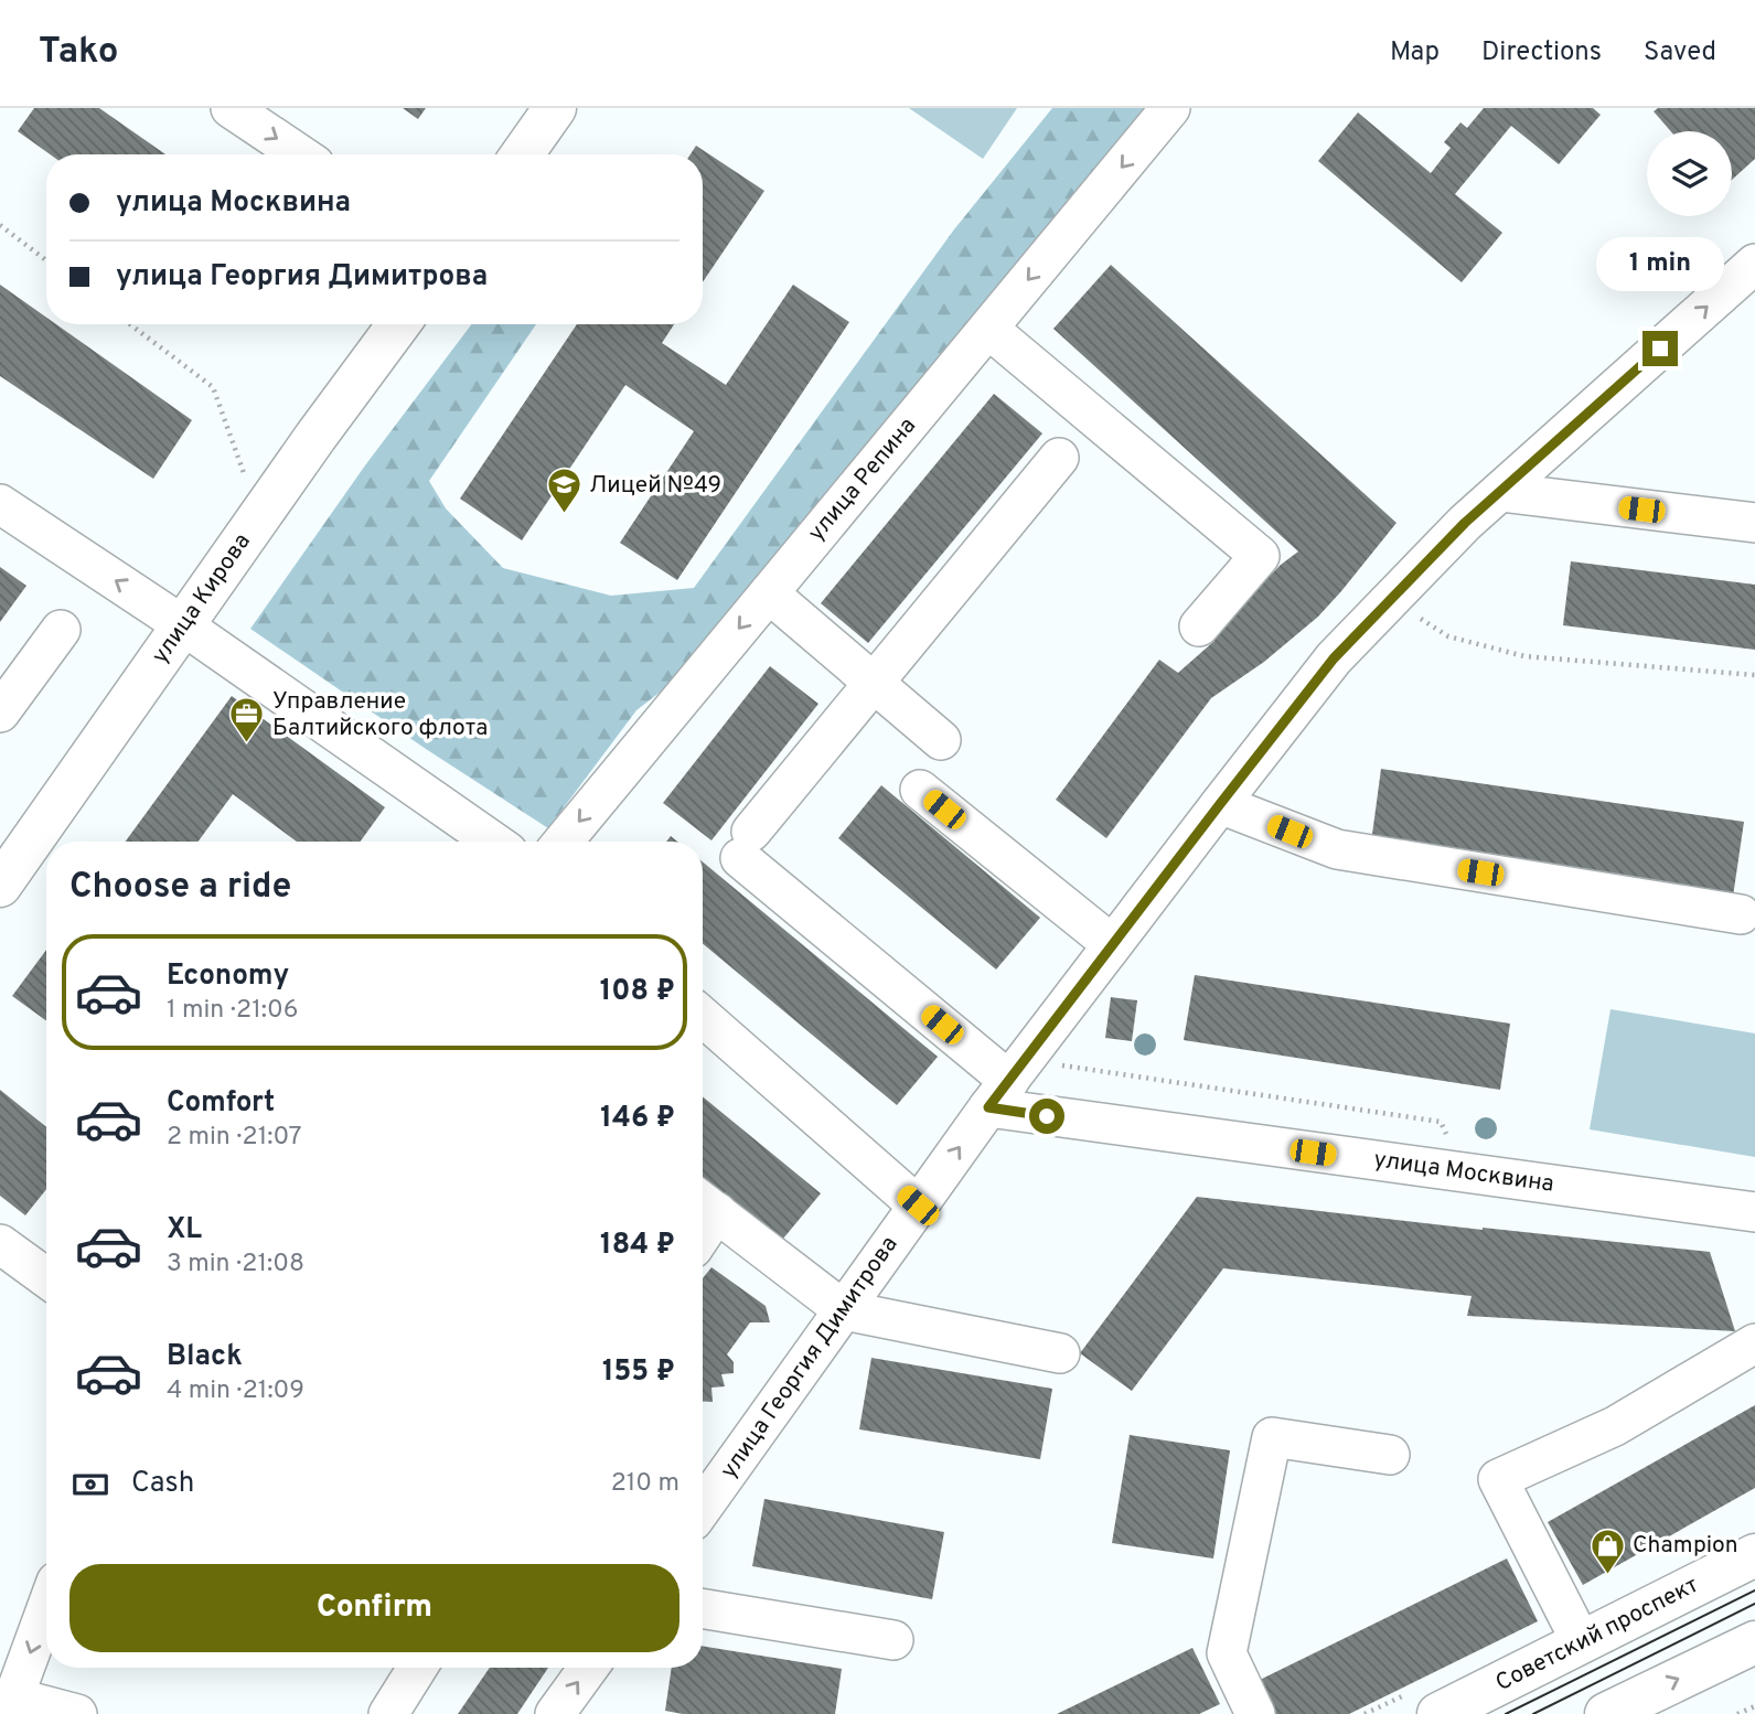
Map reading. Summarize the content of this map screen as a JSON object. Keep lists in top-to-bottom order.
{
  "streets": {
    "main road": ["улица Кирова", "Советский проспект"],
    "street": ["улица Репина", "улица Москвина", "улица Георгия Димитрова"]
  },
  "crossings": [
    ["улица Москвина", "улица Георгия Димитрова"]
  ],
  "one_way": ["улица Репина"],
  "places": {
    "school or university": ["Лицей №49"],
    "office": ["Управление Балтийского флота"],
    "shop": ["Champion"]
  },
  "page": {
    "header": "Tako",
    "nav": ["Map", "Directions", "Saved"],
    "banner": ["улица Москвина", "улица Георгия Димитрова"],
    "bubble": "1 min",
    "heading": "Choose a ride",
    "list": [
      {
        "name": "Economy",
        "note": "1 min · 21:06",
        "value": "108 ₽"
      },
      {
        "name": "Comfort",
        "note": "2 min · 21:07",
        "value": "146 ₽"
      },
      {
        "name": "XL",
        "note": "3 min · 21:08",
        "value": "184 ₽"
      },
      {
        "name": "Black",
        "note": "4 min · 21:09",
        "value": "155 ₽"
      }
    ],
    "pay": ["Cash", "210 m"],
    "buttons": "Confirm"
  }
}
